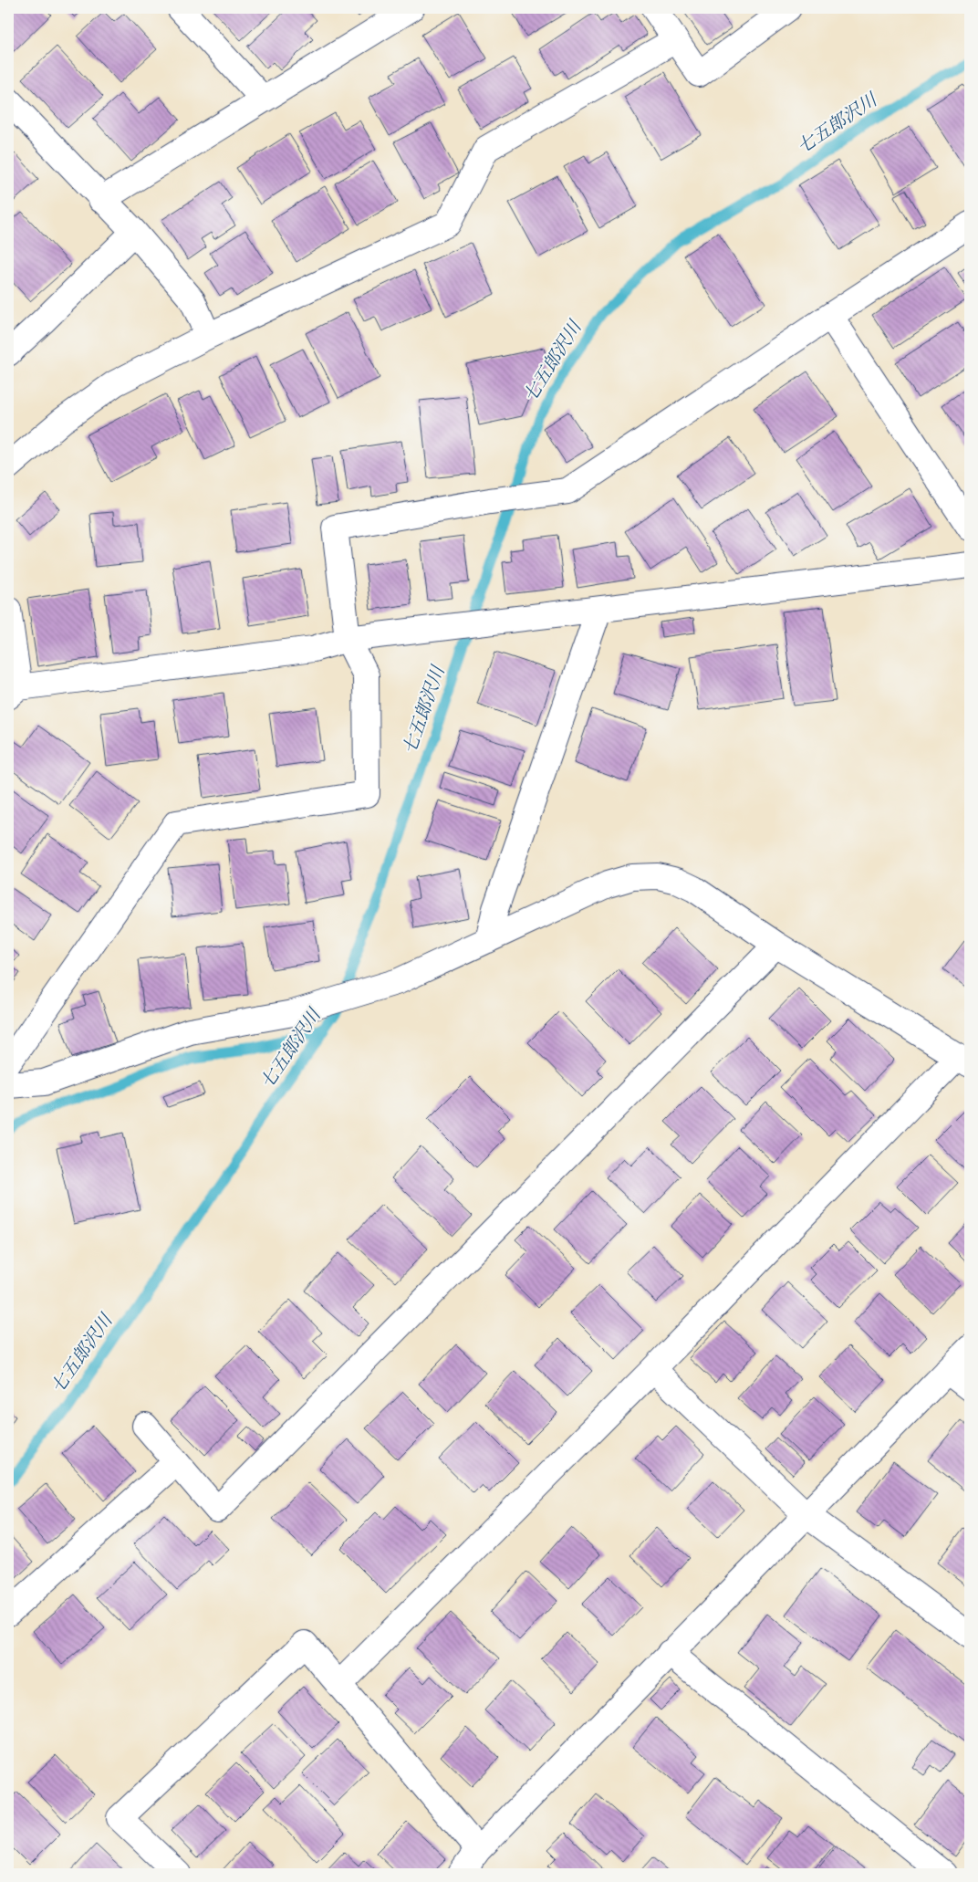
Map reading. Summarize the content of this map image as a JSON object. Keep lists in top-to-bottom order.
{
  "water": ["七五郎沢川"]
}
